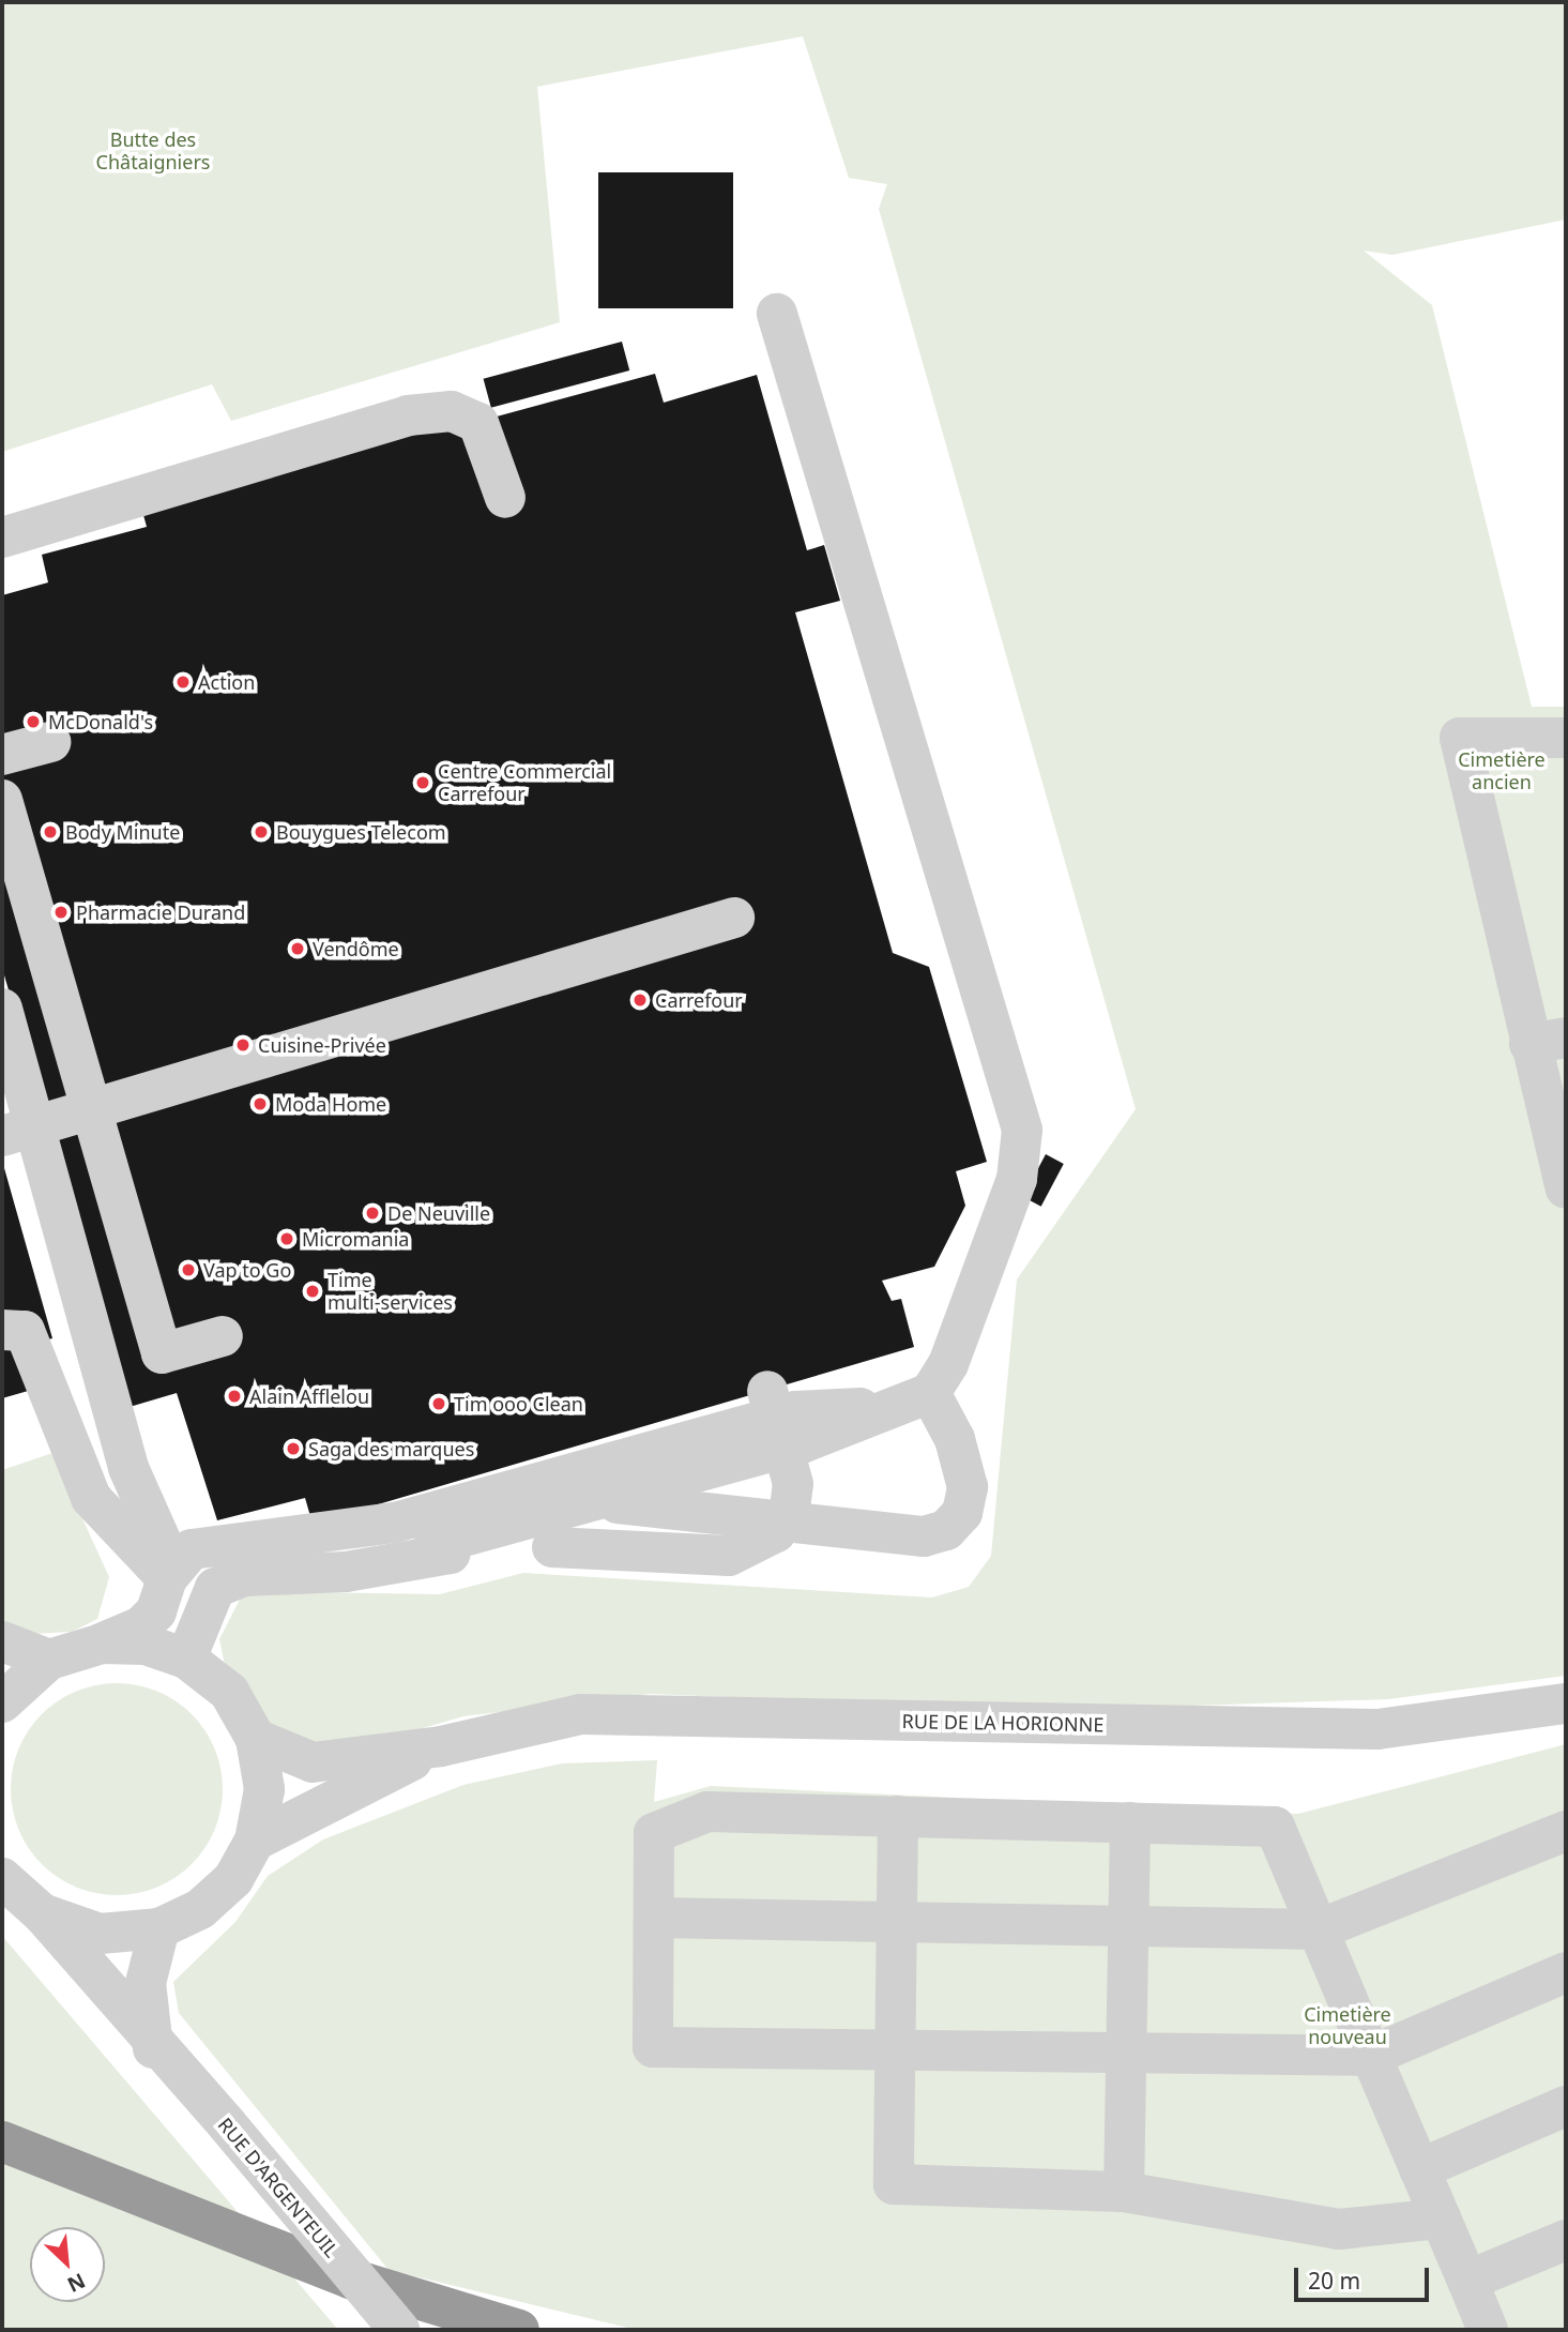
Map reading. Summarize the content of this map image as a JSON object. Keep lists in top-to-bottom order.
{
  "streets": {
    "street": ["RUE DE LA HORIONNE", "RUE D'ARGENTEUIL"]
  },
  "parks": ["Butte des Châtaigniers", "Cimetière ancien", "Cimetière nouveau"],
  "places": [
    "Action",
    "McDonald's",
    "Centre Commercial Carrefour",
    "Body Minute",
    "Bouygues Telecom",
    "Pharmacie Durand",
    "Vendôme",
    "Carrefour",
    "Cuisine-Privée",
    "Moda Home",
    "De Neuville",
    "Micromania",
    "Vap to Go",
    "Time multi-services",
    "Alain Afflelou",
    "Tim ooo Clean",
    "Saga des marques"
  ],
  "scale_bar": "20 m",
  "north": "bottom right"
}
